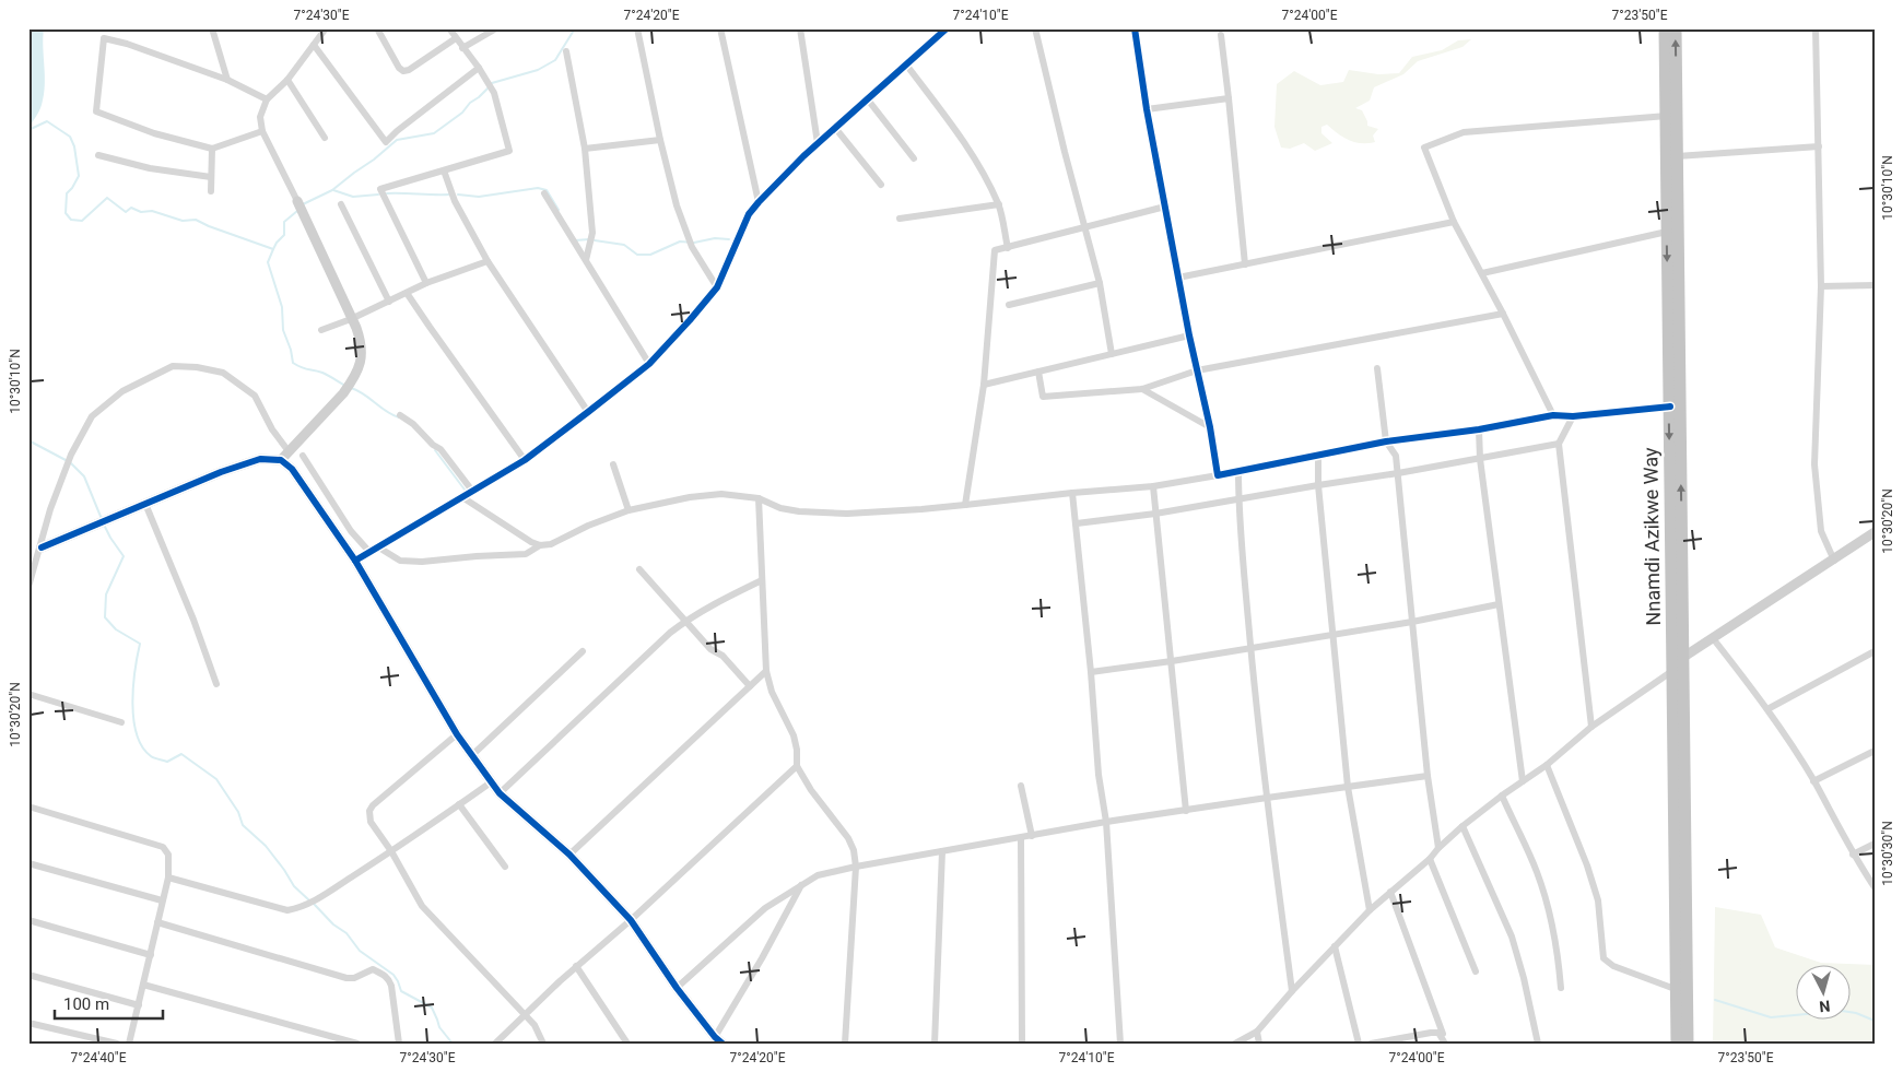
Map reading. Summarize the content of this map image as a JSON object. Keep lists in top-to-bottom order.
{
  "streets": {
    "highway": ["Nnamdi Azikwe Way"]
  },
  "scale_bar": "100 m",
  "north": "bottom",
  "coordinates": [
    "7°24'30\"E",
    "7°24'20\"E",
    "7°24'10\"E",
    "7°24'00\"E",
    "7°23'50\"E",
    "10°30'10\"N",
    "10°30'20\"N",
    "10°30'30\"N",
    "7°24'40\"E"
  ]
}
